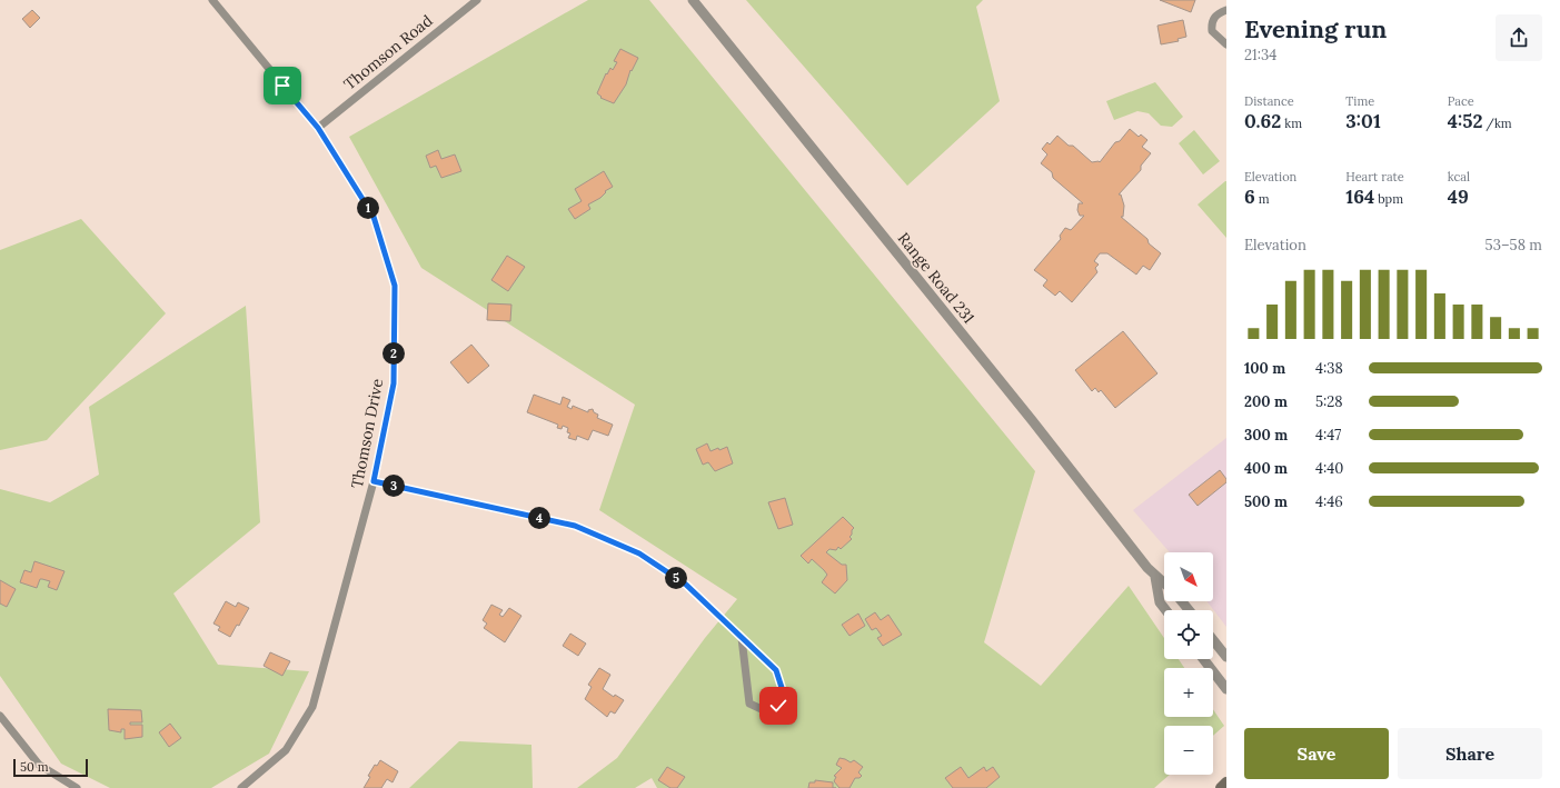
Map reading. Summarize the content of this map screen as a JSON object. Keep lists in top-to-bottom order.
{
  "streets": {
    "street": ["Thomson Road", "Range Road 231", "Thomson Drive"]
  },
  "crossings": [
    ["Thomson Road", "Thomson Drive"]
  ],
  "scale_bar": "50 m",
  "north": "bottom right",
  "page": {
    "heading": ["Evening run", "21:34"],
    "stats": [
      ["Distance", "0.62 km"],
      ["Time", "3:01"],
      ["Pace", "4:52 /km"],
      ["Elevation", "6 m"],
      ["Heart rate", "164 bpm"],
      ["kcal", "49"]
    ],
    "pins": [
      "1",
      "2",
      "3",
      "4",
      "5"
    ],
    "chart": ["Elevation", "53–58 m"],
    "list": [
      {
        "name": "100 m",
        "note": "4:38"
      },
      {
        "name": "200 m",
        "note": "5:28"
      },
      {
        "name": "300 m",
        "note": "4:47"
      },
      {
        "name": "400 m",
        "note": "4:40"
      },
      {
        "name": "500 m",
        "note": "4:46"
      }
    ],
    "map_buttons": ["+", "−"],
    "buttons": ["Save", "Share"],
    "scale": "50 m"
  }
}
